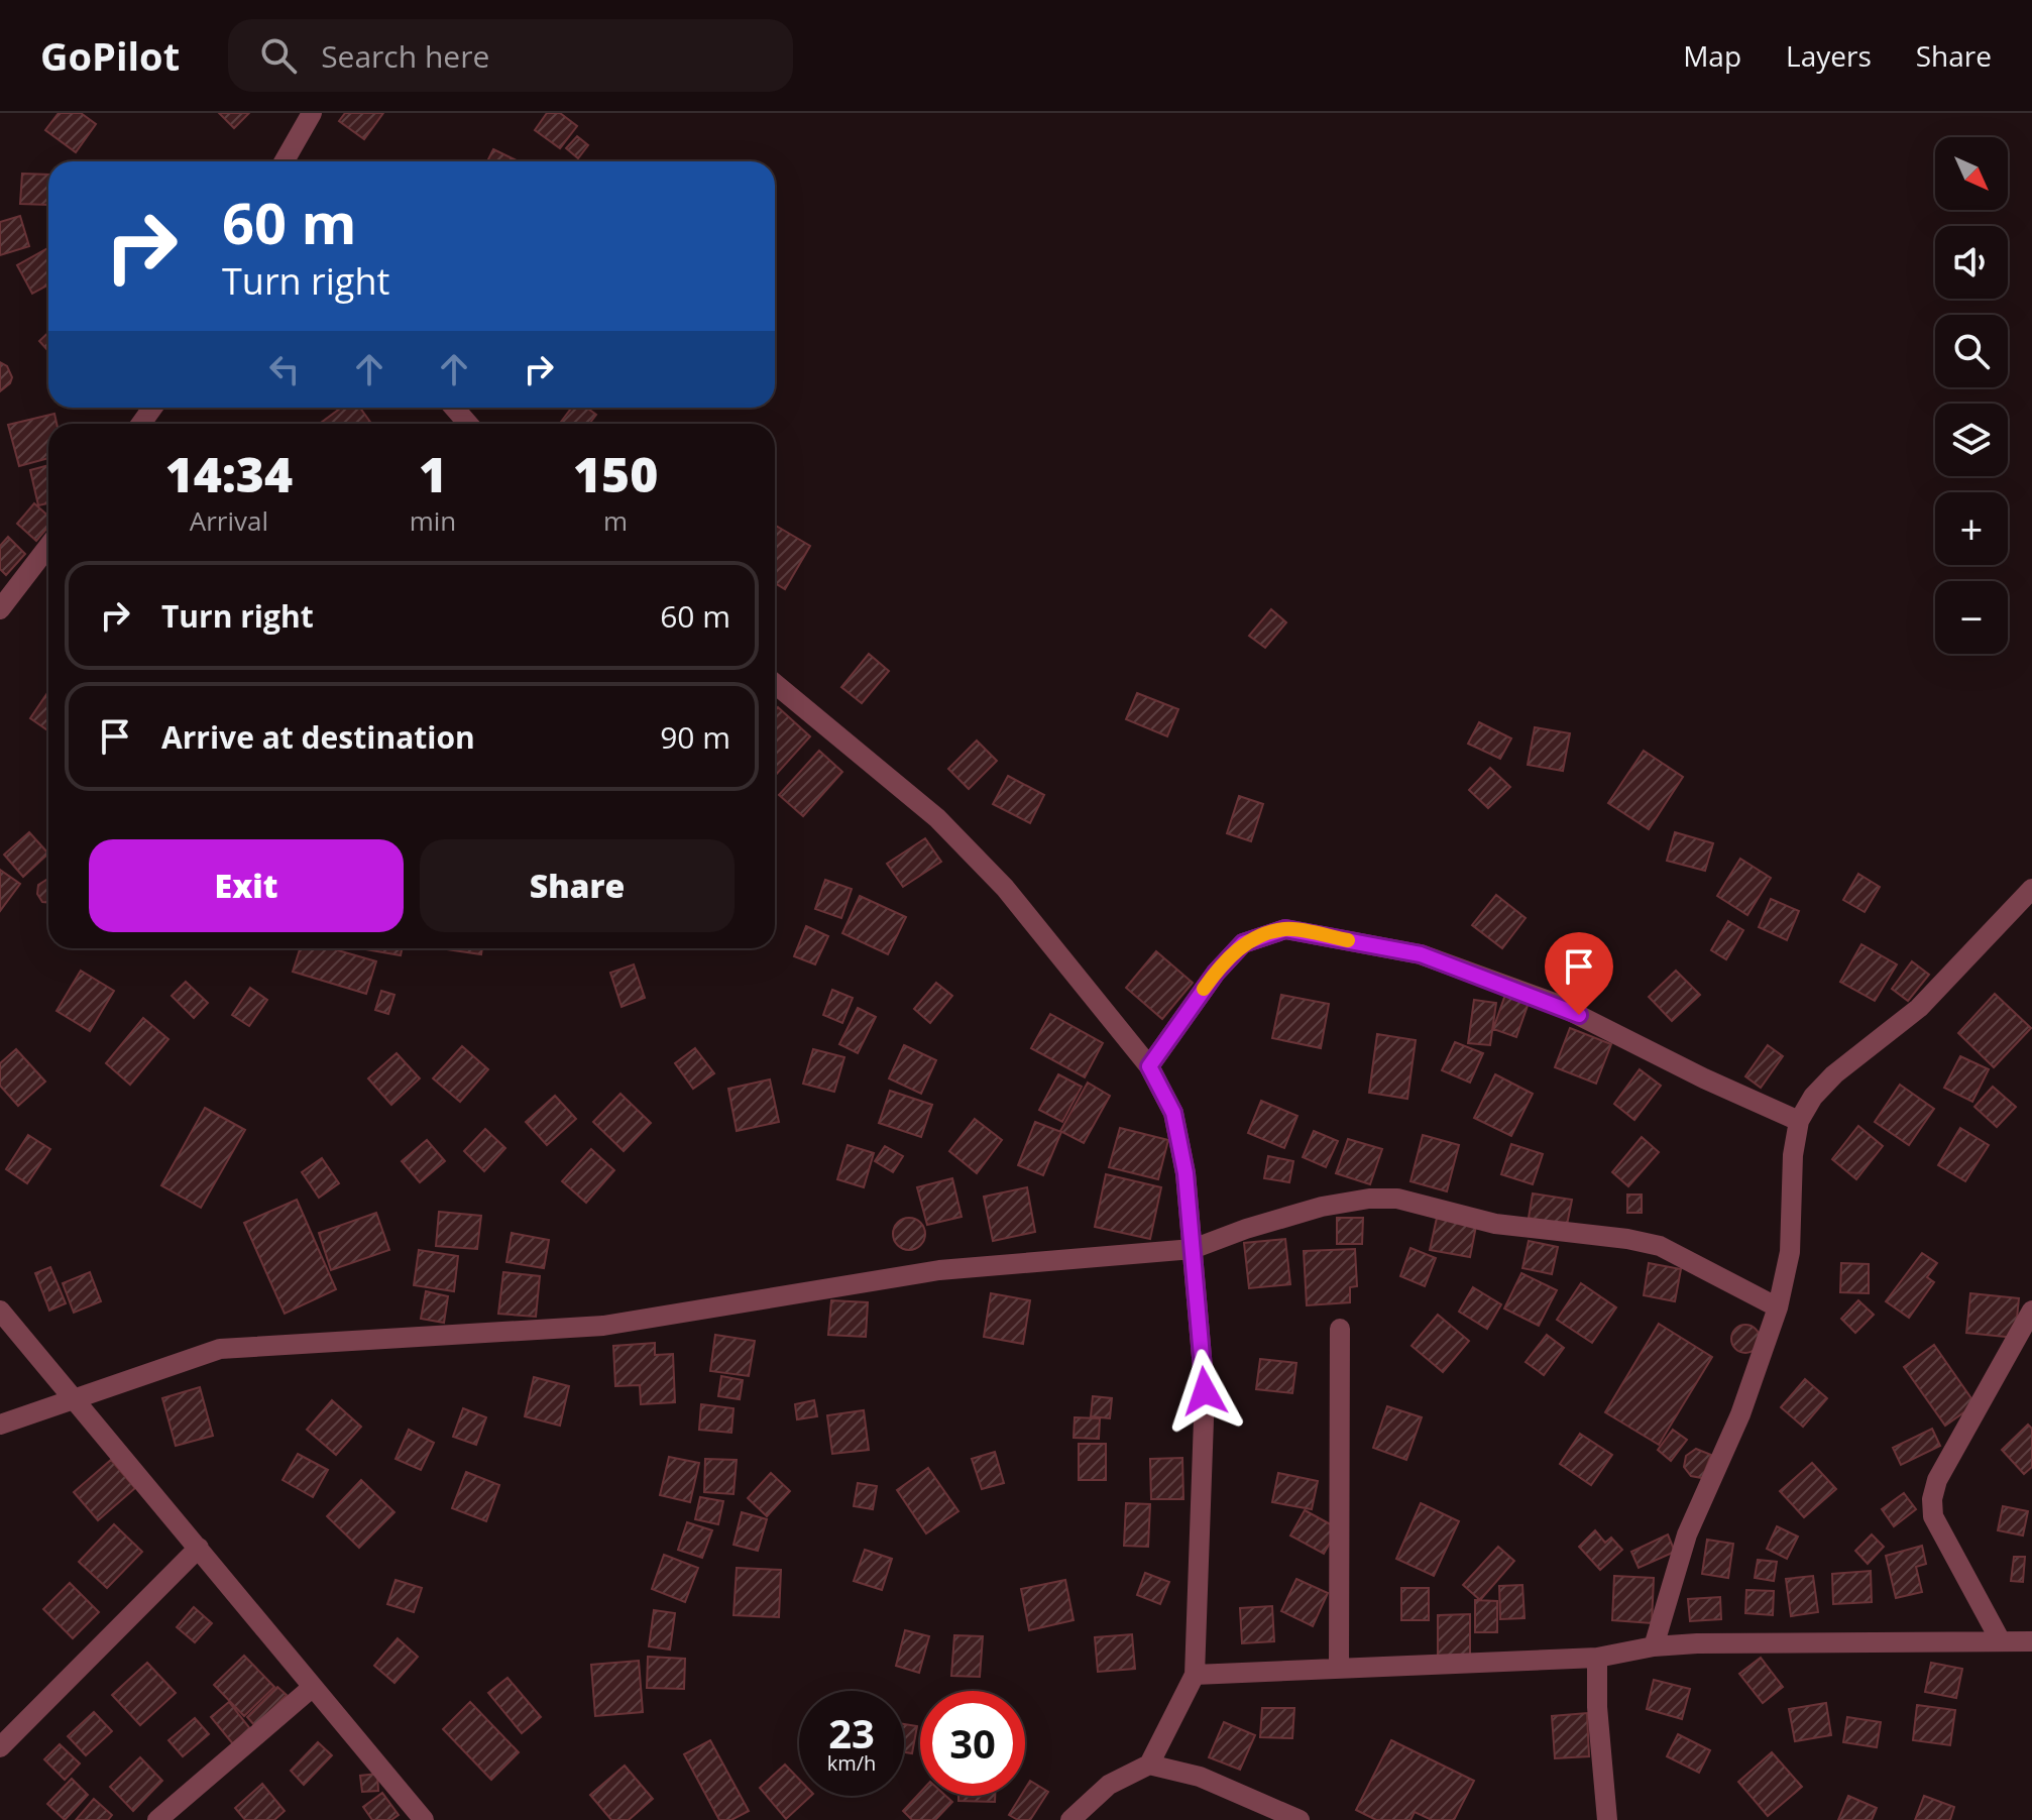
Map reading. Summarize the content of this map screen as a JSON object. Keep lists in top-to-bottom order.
{
  "north": "bottom right",
  "page": {
    "header": "GoPilot",
    "search": "Search here",
    "nav": ["Map", "Layers", "Share"],
    "map_buttons": ["+", "−"],
    "turn": ["60 m", "Turn right"],
    "eta": [
      "14:34",
      "Arrival",
      "1",
      "min",
      "150",
      "m"
    ],
    "list": [
      {
        "name": "Turn right",
        "value": "60 m"
      },
      {
        "name": "Arrive at destination",
        "value": "90 m"
      }
    ],
    "buttons": ["Exit", "Share"],
    "speed": "23 km/h",
    "limit": "30"
  }
}
